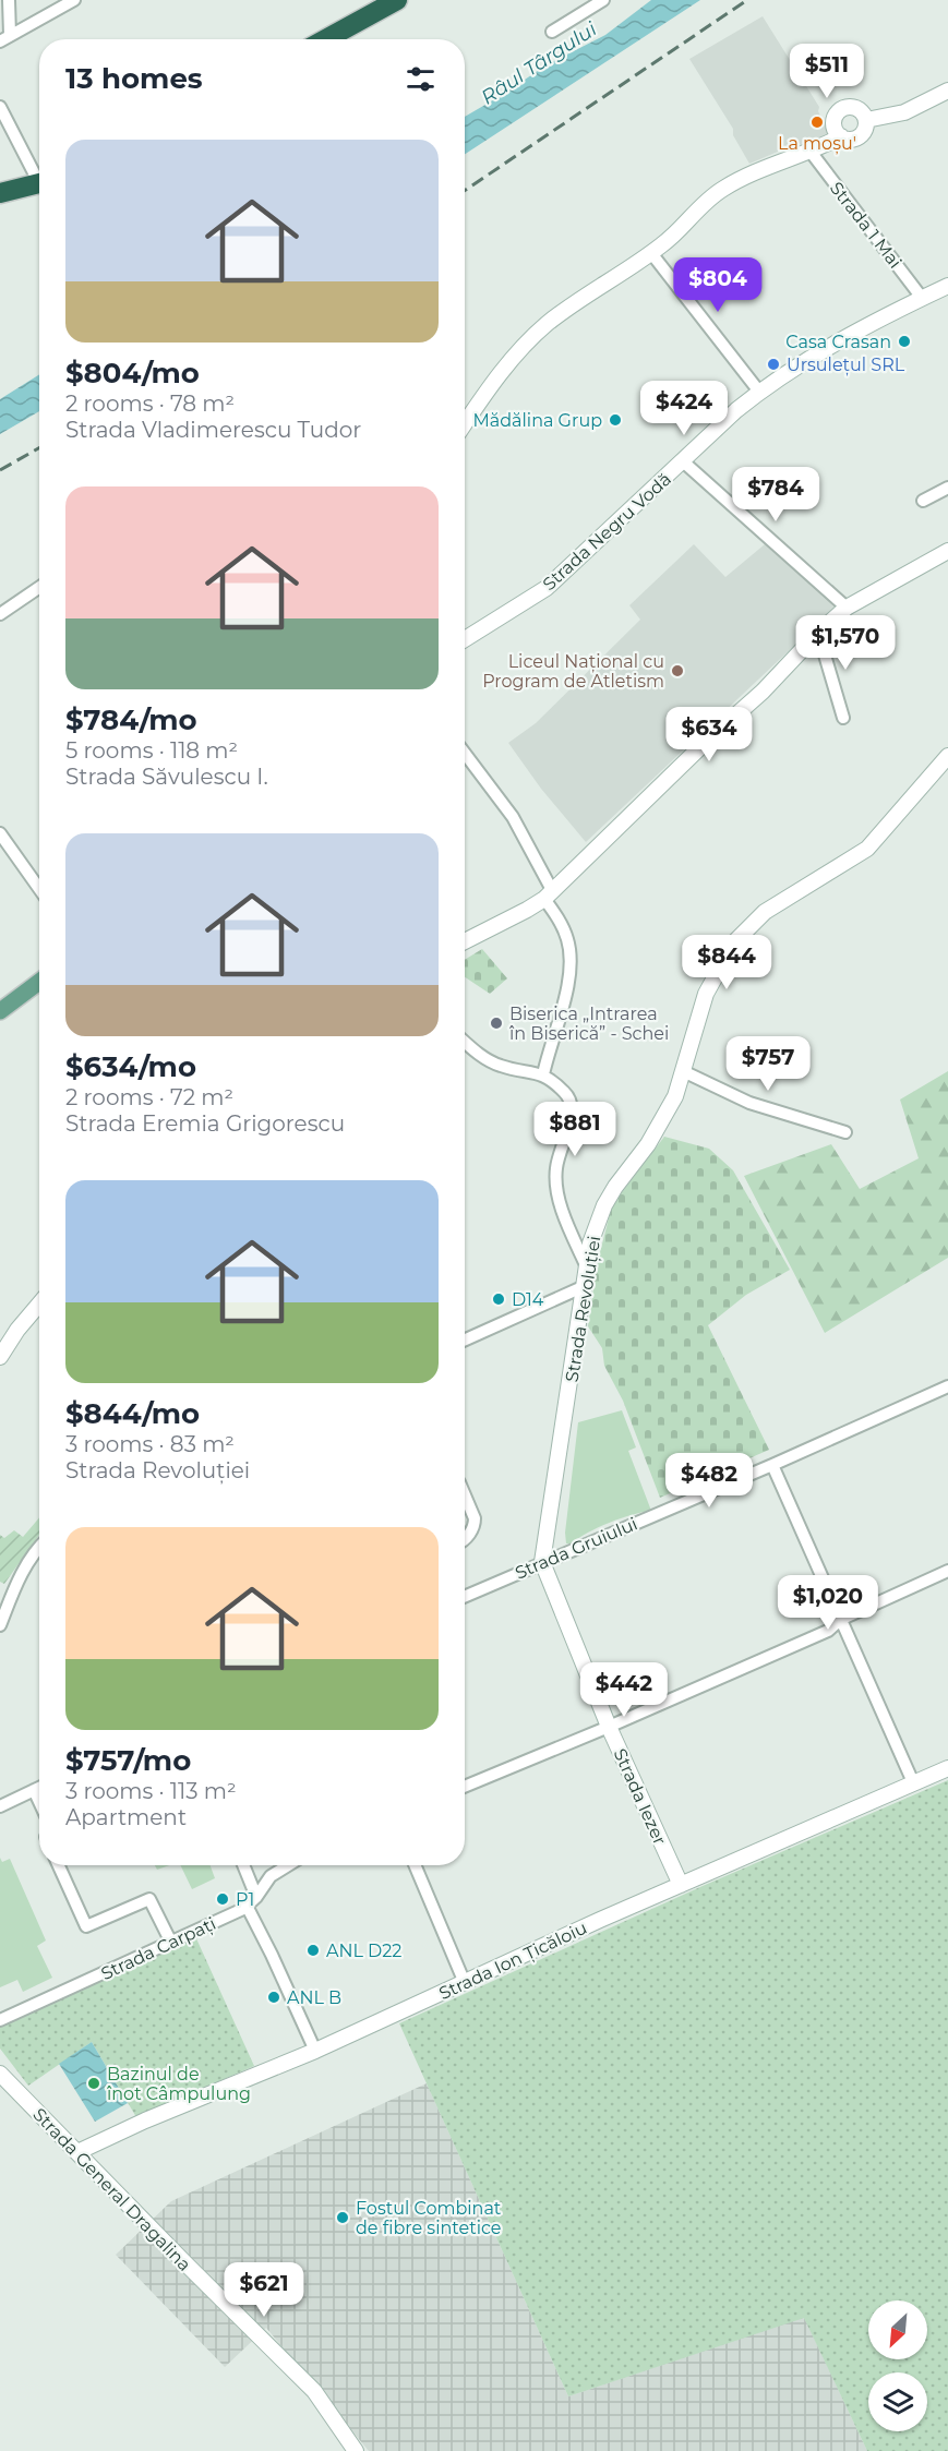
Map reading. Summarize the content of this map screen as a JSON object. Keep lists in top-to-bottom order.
{
  "streets": {
    "street": [
      "Strada 1 Mai",
      "Strada Negru Vodă",
      "Strada Revoluției",
      "Strada Gruiului",
      "Strada Iezer",
      "Strada Carpați",
      "Strada Ion Țicăloiu",
      "Strada General Dragalina"
    ]
  },
  "crossings": [
    ["Strada 1 Mai", "Strada Negru Vodă"],
    ["Strada Revoluției", "Strada Gruiului"],
    ["Strada Revoluției", "Strada Iezer"],
    ["Strada Gruiului", "Strada Iezer"],
    ["Strada Iezer", "Strada Ion Țicăloiu"],
    ["Strada Ion Țicăloiu", "Strada General Dragalina"]
  ],
  "water": ["Râul Târgului"],
  "places": [
    "La moșu'",
    "Casa Crasan",
    "Ursulețul SRL",
    "Mădălina Grup",
    "Liceul Național cu Program de Atletism",
    "Biserica „Intrarea în Biserică” - Schei",
    "D14",
    "P1",
    "ANL D22",
    "ANL B",
    "Bazinul de înot Câmpulung",
    "Fostul Combinat de fibre sintetice"
  ],
  "north": "bottom left",
  "page": {
    "heading": "13 homes",
    "price": [
      "$511",
      "$804",
      "$424",
      "$784",
      "$1,570",
      "$634",
      "$844",
      "$757",
      "$881",
      "$482",
      "$1,020",
      "$442",
      "$621"
    ],
    "list": [
      {
        "name": "$804/mo",
        "note": "2 rooms · 78 m² · Strada Vladimerescu Tudor"
      },
      {
        "name": "$784/mo",
        "note": "5 rooms · 118 m² · Strada Săvulescu I."
      },
      {
        "name": "$634/mo",
        "note": "2 rooms · 72 m² · Strada Eremia Grigorescu"
      },
      {
        "name": "$844/mo",
        "note": "3 rooms · 83 m² · Strada Revoluției"
      },
      {
        "name": "$757/mo",
        "note": "3 rooms · 113 m² · Apartment"
      }
    ]
  }
}
